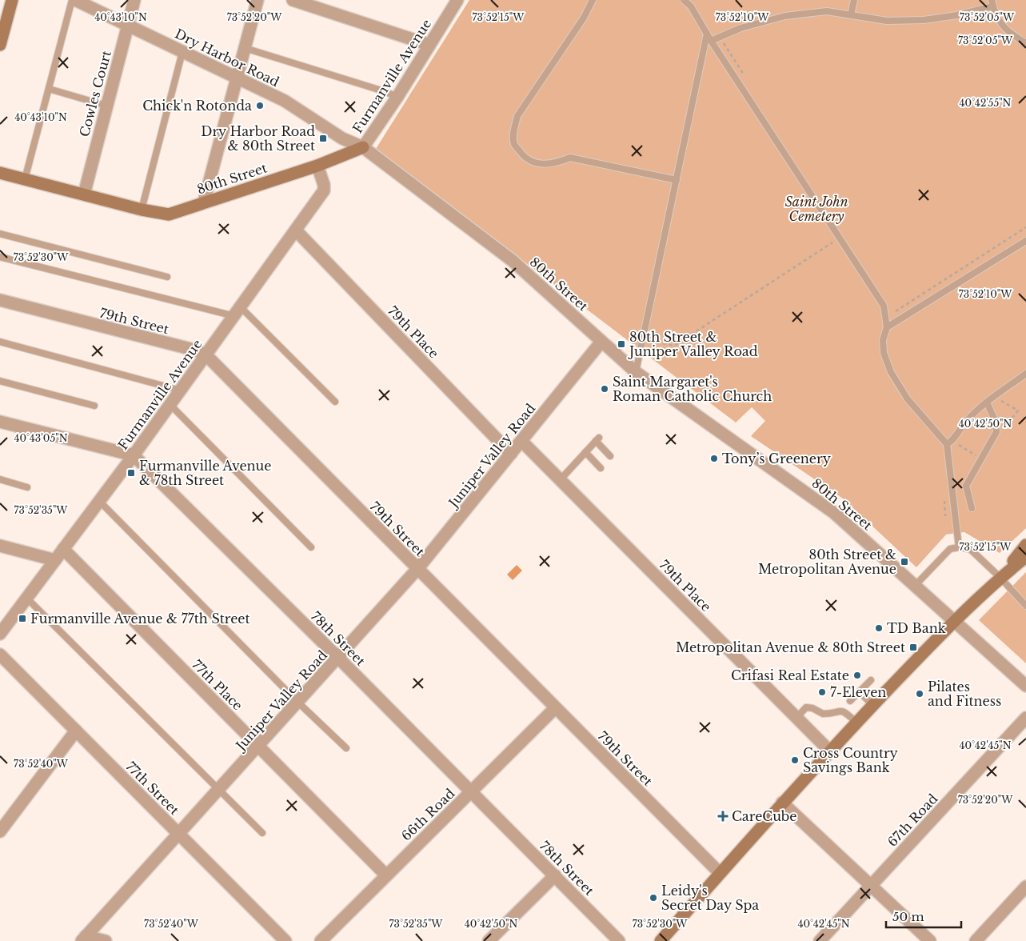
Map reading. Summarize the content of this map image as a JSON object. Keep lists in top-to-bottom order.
{
  "streets": {
    "main road": ["80th Street"],
    "street": [
      "Dry Harbor Road",
      "Furmanville Avenue",
      "Cowles Court",
      "79th Street",
      "79th Place",
      "Juniper Valley Road",
      "78th Street",
      "77th Place",
      "77th Street",
      "66th Road",
      "67th Road"
    ]
  },
  "crossings": [
    ["Dry Harbor Road", "Furmanville Avenue"],
    ["Dry Harbor Road", "Cowles Court"],
    ["Dry Harbor Road", "80th Street"],
    ["Furmanville Avenue", "80th Street"],
    ["Furmanville Avenue", "79th Street"],
    ["Furmanville Avenue", "79th Place"],
    ["Furmanville Avenue", "78th Street"],
    ["Furmanville Avenue", "77th Place"],
    ["Cowles Court", "80th Street"],
    ["80th Street", "Juniper Valley Road"],
    ["79th Street", "Juniper Valley Road"],
    ["79th Street", "66th Road"],
    ["79th Place", "Juniper Valley Road"],
    ["Juniper Valley Road", "78th Street"],
    ["Juniper Valley Road", "77th Place"],
    ["Juniper Valley Road", "77th Street"],
    ["78th Street", "66th Road"],
    ["77th Place", "66th Road"]
  ],
  "parks": ["Saint John Cemetery"],
  "places": {
    "other": [
      "Chick'n Rotonda",
      "Saint Margaret's Roman Catholic Church",
      "Tony’s Greenery",
      "TD Bank",
      "Crifasi Real Estate",
      "7-Eleven",
      "Pilates and Fitness",
      "Cross Country Savings Bank",
      "Leidy's Secret Day Spa"
    ],
    "transit": [
      "Dry Harbor Road & 80th Street",
      "80th Street & Juniper Valley Road",
      "Furmanville Avenue & 78th Street",
      "80th Street & Metropolitan Avenue",
      "Furmanville Avenue & 77th Street",
      "Metropolitan Avenue & 80th Street"
    ],
    "health": ["CareCube"]
  },
  "scale_bar": "50 m",
  "coordinates": [
    "40°43'10\"N",
    "73°52'20\"W",
    "73°52'15\"W",
    "73°52'10\"W",
    "73°52'05\"W",
    "40°42'55\"N",
    "73°52'30\"W",
    "40°42'50\"N",
    "40°43'05\"N",
    "73°52'35\"W",
    "40°42'45\"N",
    "73°52'40\"W"
  ]
}
